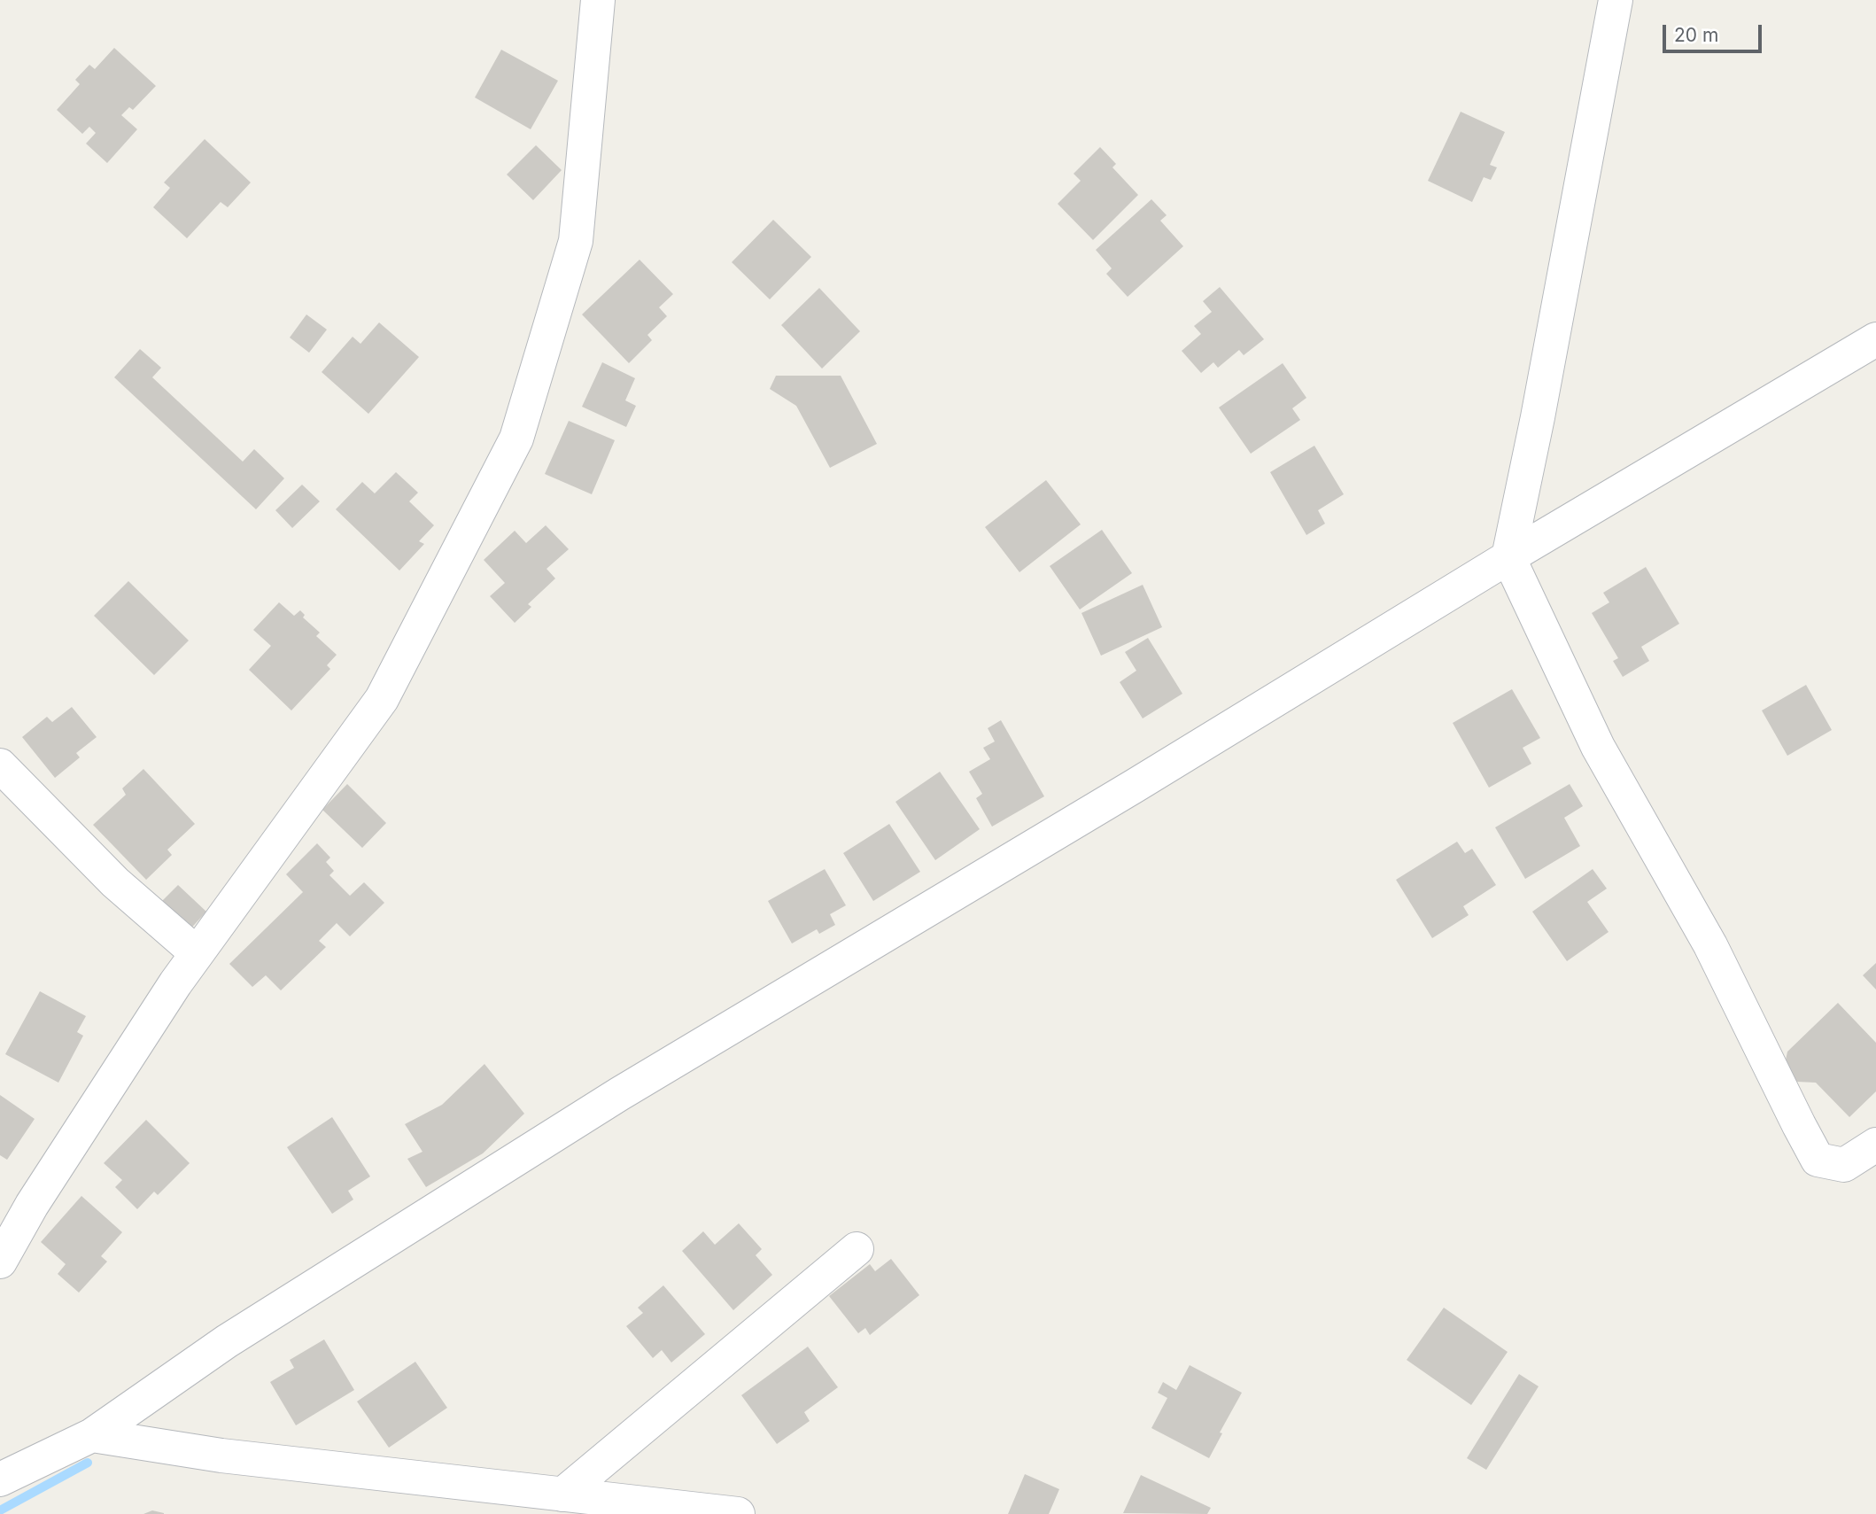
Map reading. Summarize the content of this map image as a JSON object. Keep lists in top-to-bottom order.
{
  "scale_bar": "20 m"
}
